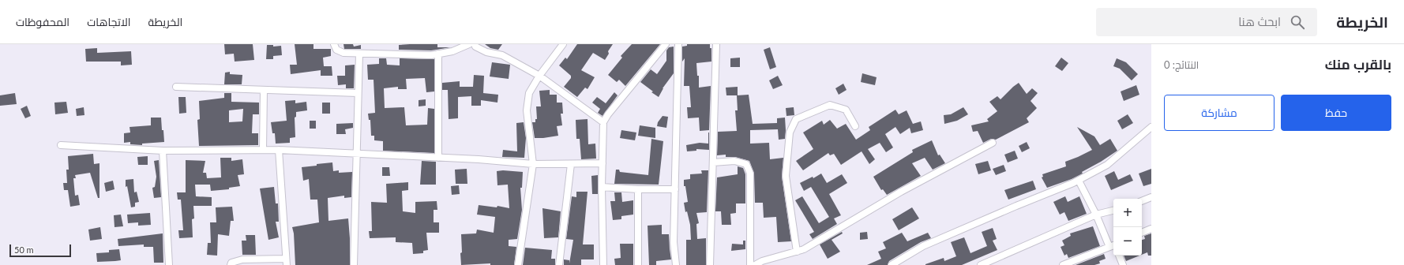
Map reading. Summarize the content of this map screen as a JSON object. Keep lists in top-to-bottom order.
{
  "scale_bar": "50 m",
  "page": {
    "header": "الخريطة",
    "search": "ابحث هنا",
    "nav": ["الخريطة", "الاتجاهات", "المحفوظات"],
    "heading": ["بالقرب منك", "النتائج: 0"],
    "buttons": ["حفظ", "مشاركة"],
    "map_buttons": ["+", "−"],
    "scale": "50 m"
  }
}
